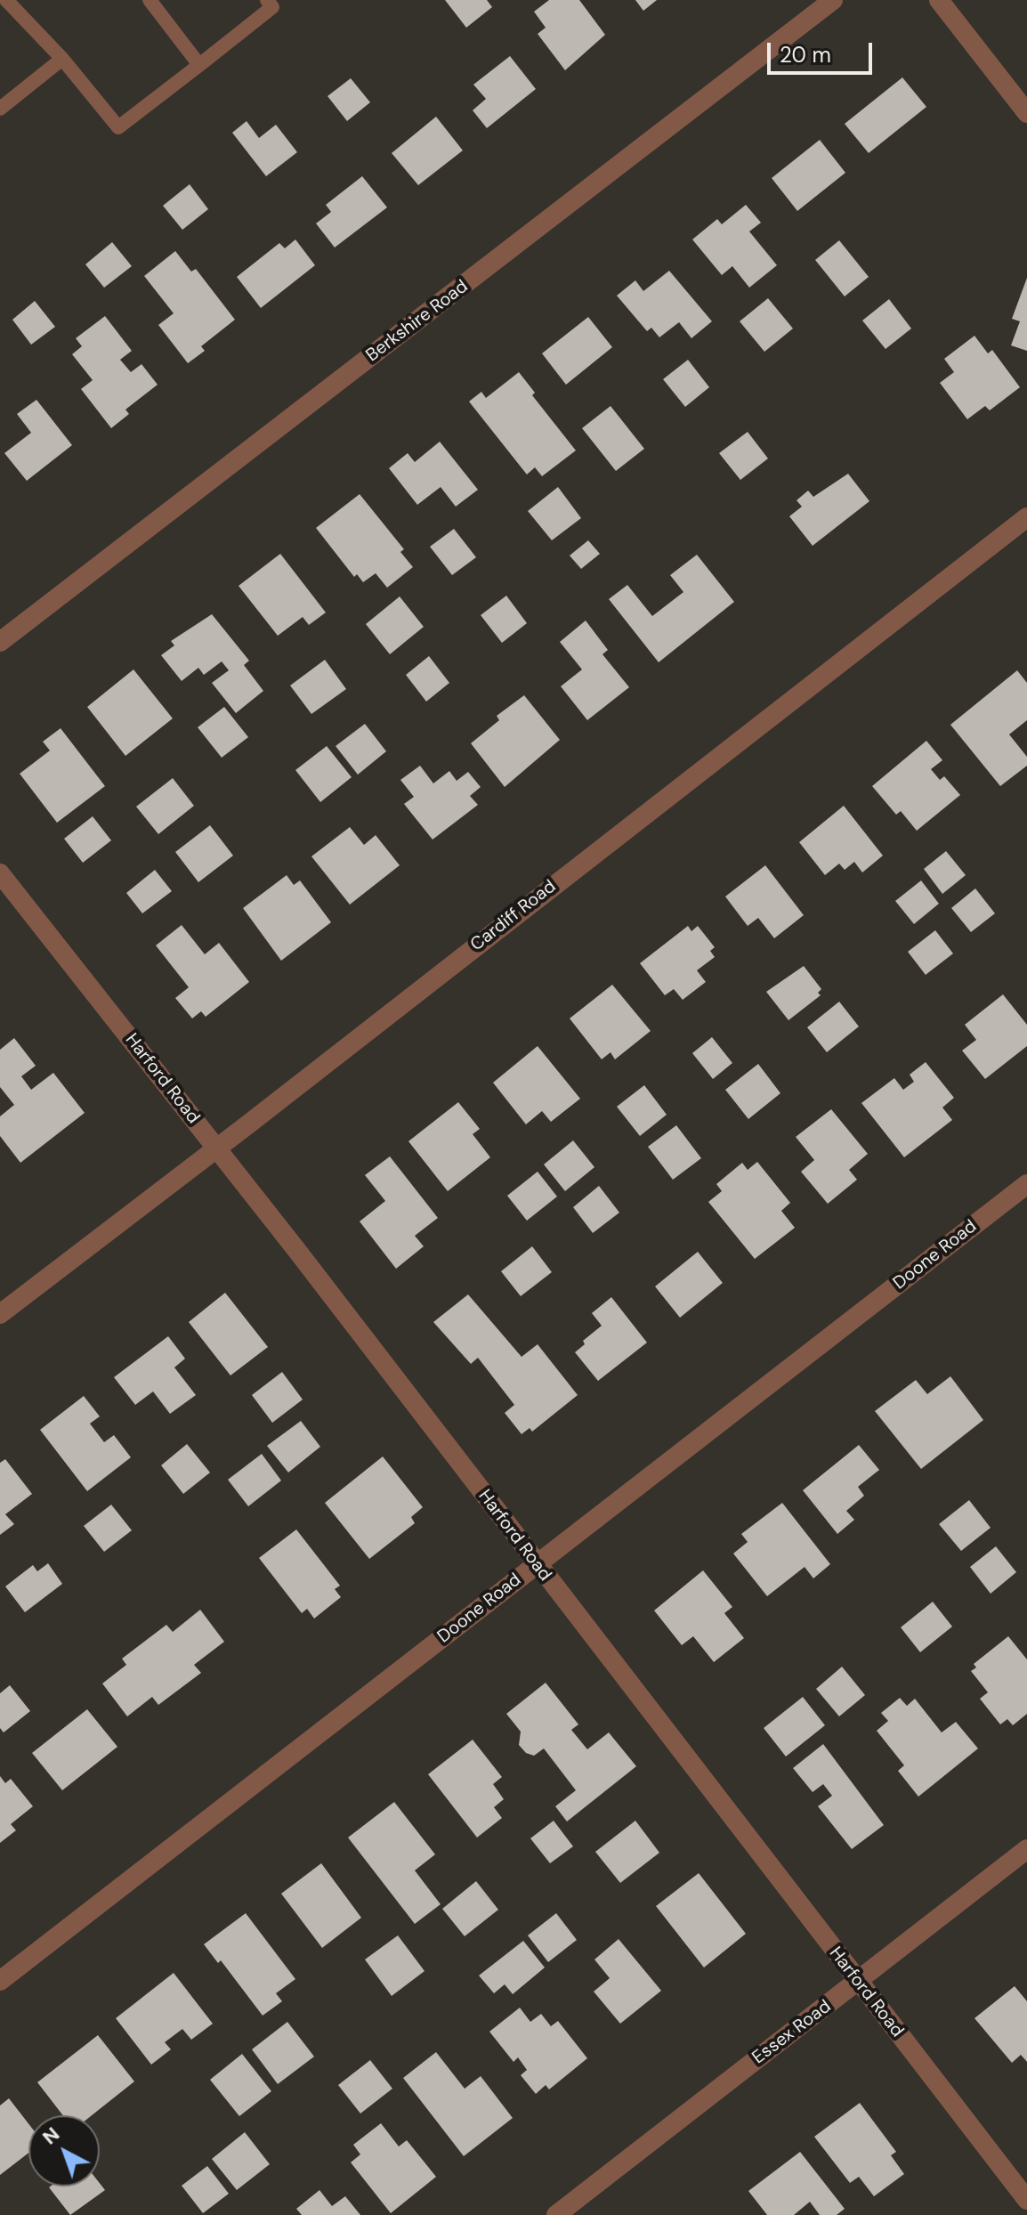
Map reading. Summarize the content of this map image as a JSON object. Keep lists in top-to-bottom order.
{
  "streets": {
    "street": [
      "Berkshire Road",
      "Cardiff Road",
      "Harford Road",
      "Doone Road",
      "Essex Road"
    ]
  },
  "crossings": [
    ["Cardiff Road", "Harford Road"],
    ["Harford Road", "Doone Road"],
    ["Harford Road", "Essex Road"]
  ],
  "scale_bar": "20 m",
  "north": "top left"
}
